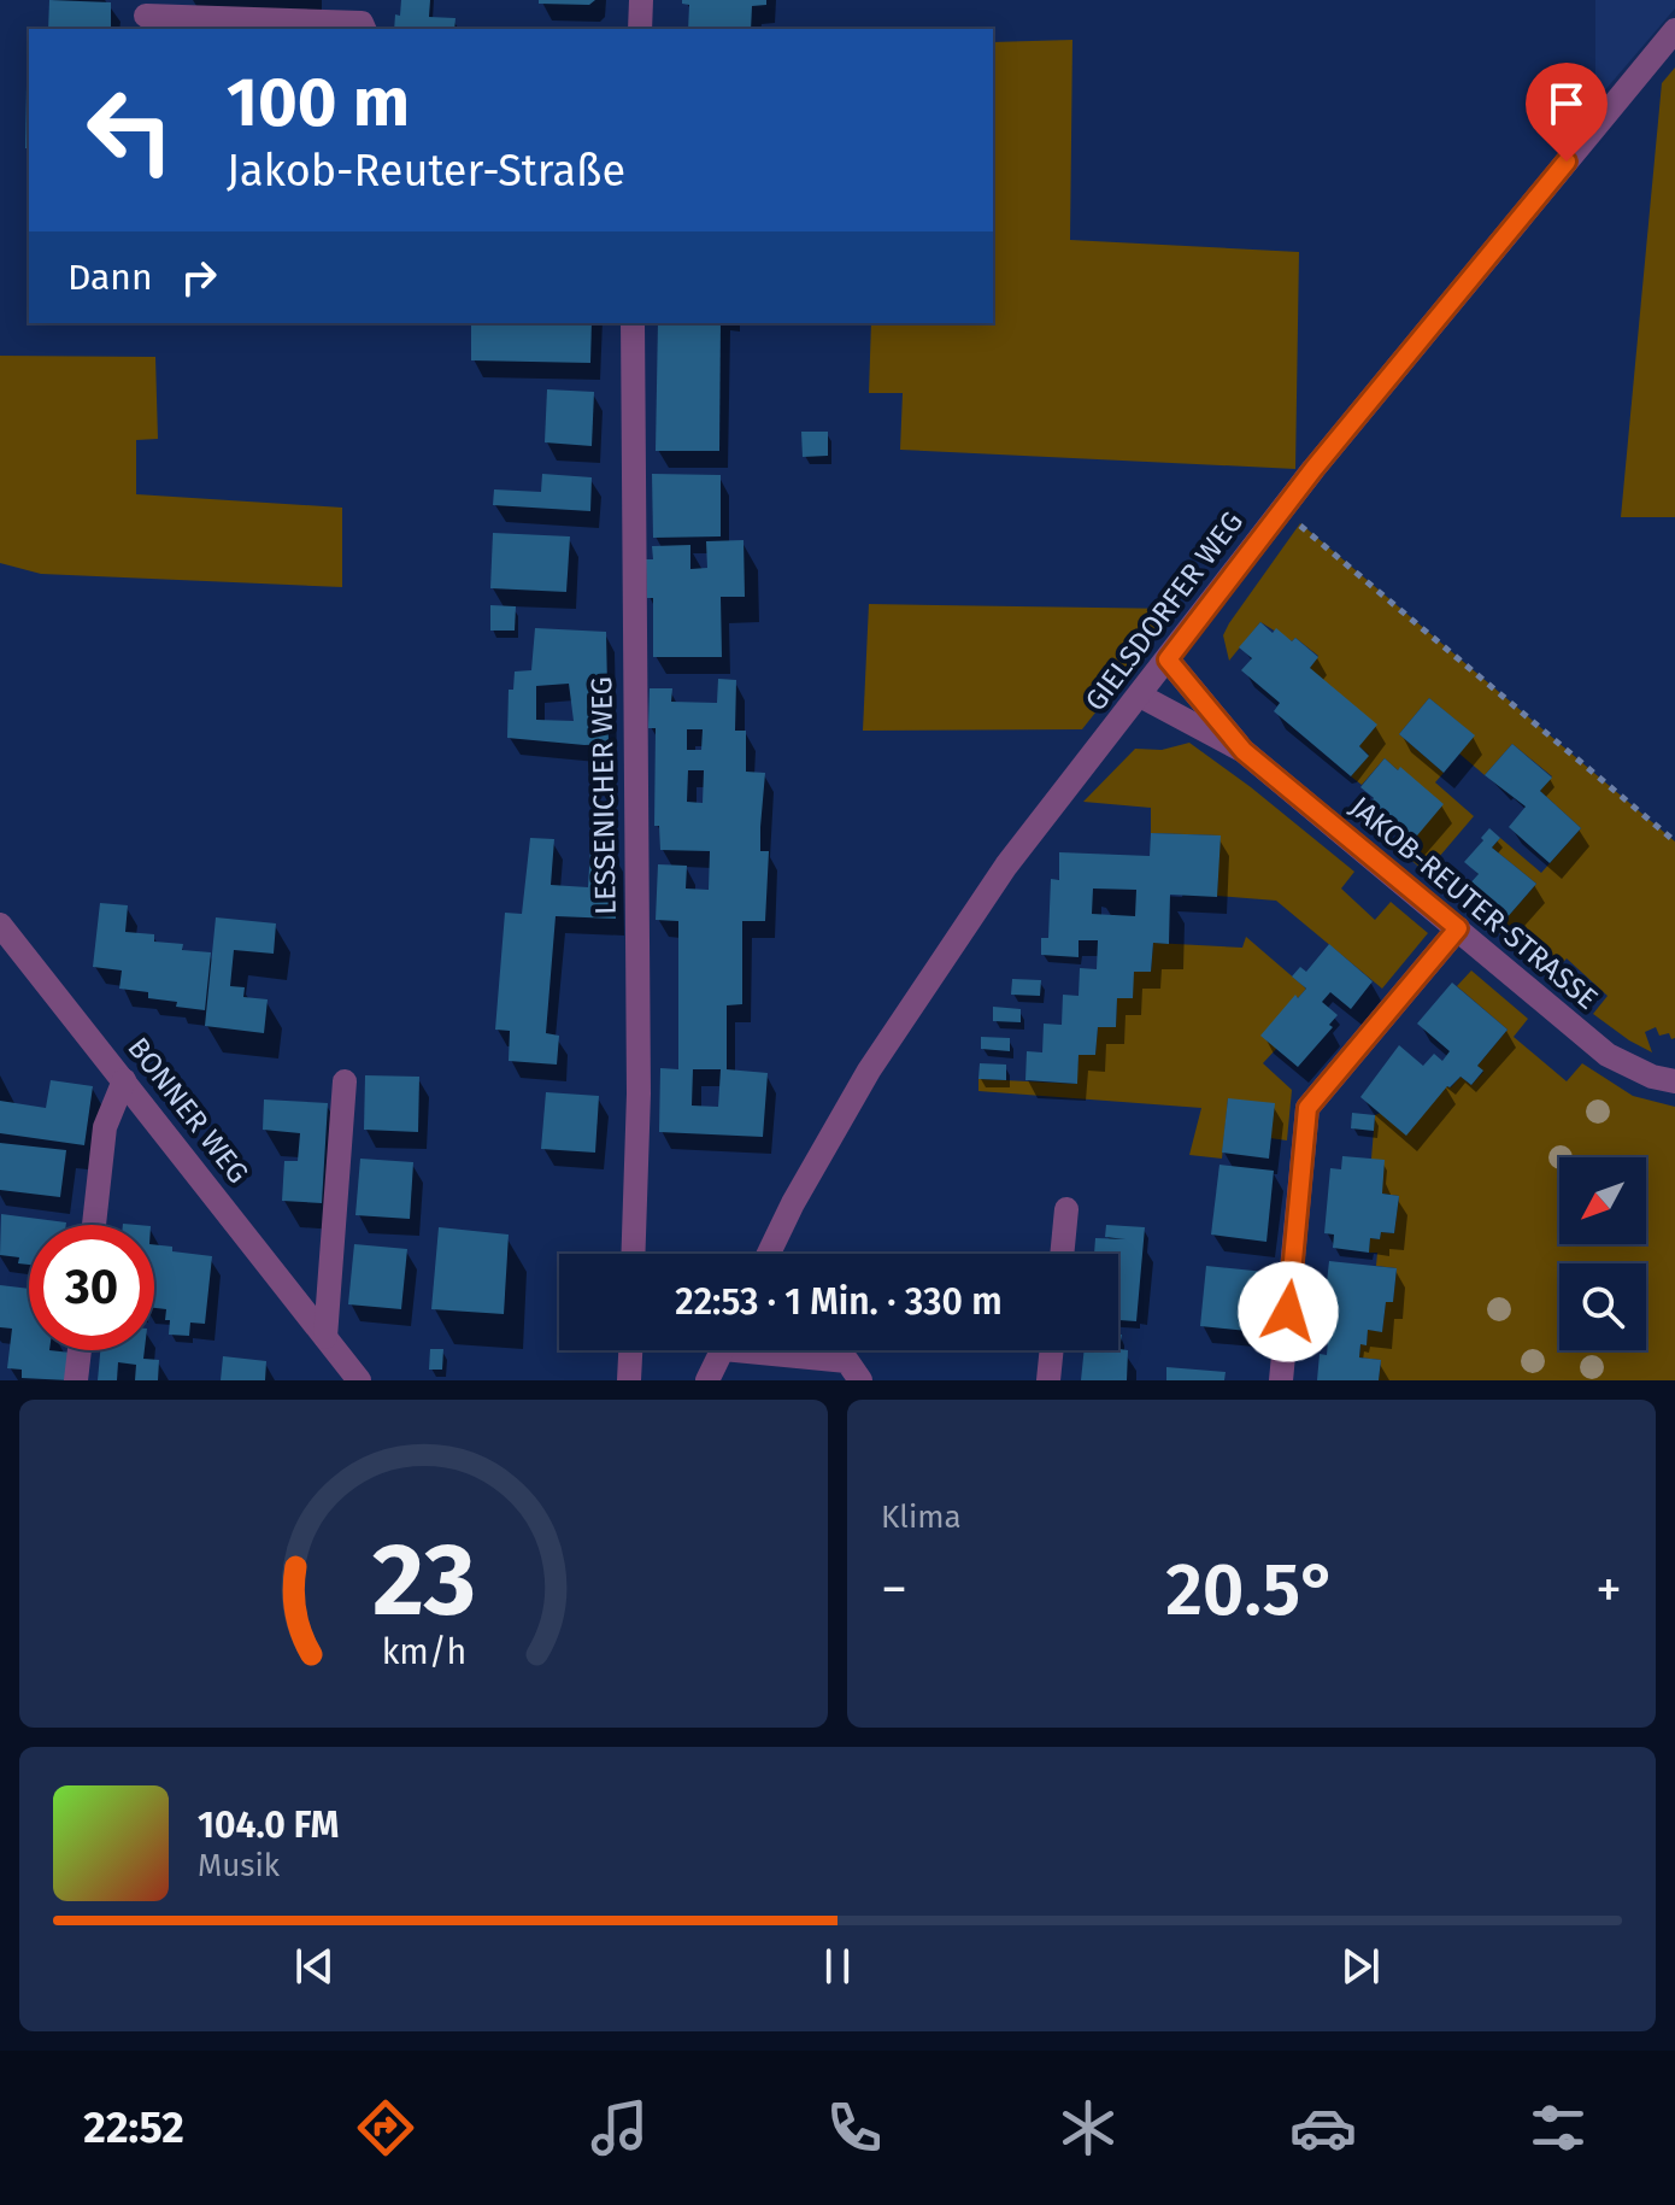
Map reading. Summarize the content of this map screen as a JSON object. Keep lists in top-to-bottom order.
{
  "streets": {
    "street": [
      "GIELSDORFER WEG",
      "LESSENICHER WEG",
      "JAKOB-REUTER-STRASSE",
      "BONNER WEG"
    ]
  },
  "crossings": [
    ["GIELSDORFER WEG", "JAKOB-REUTER-STRASSE"]
  ],
  "north": "bottom left",
  "page": {
    "turn": ["100 m", "Jakob-Reuter-Straße"],
    "then": "Dann",
    "limit": "30",
    "trip": "22:53 · 1 Min. · 330 m",
    "tile": "Klima",
    "heat": ["−", "20.5°", "+"],
    "song": ["104.0 FM", "Musik"],
    "tabs": "22:52",
    "gauge": ["23", "km/h"]
  }
}
